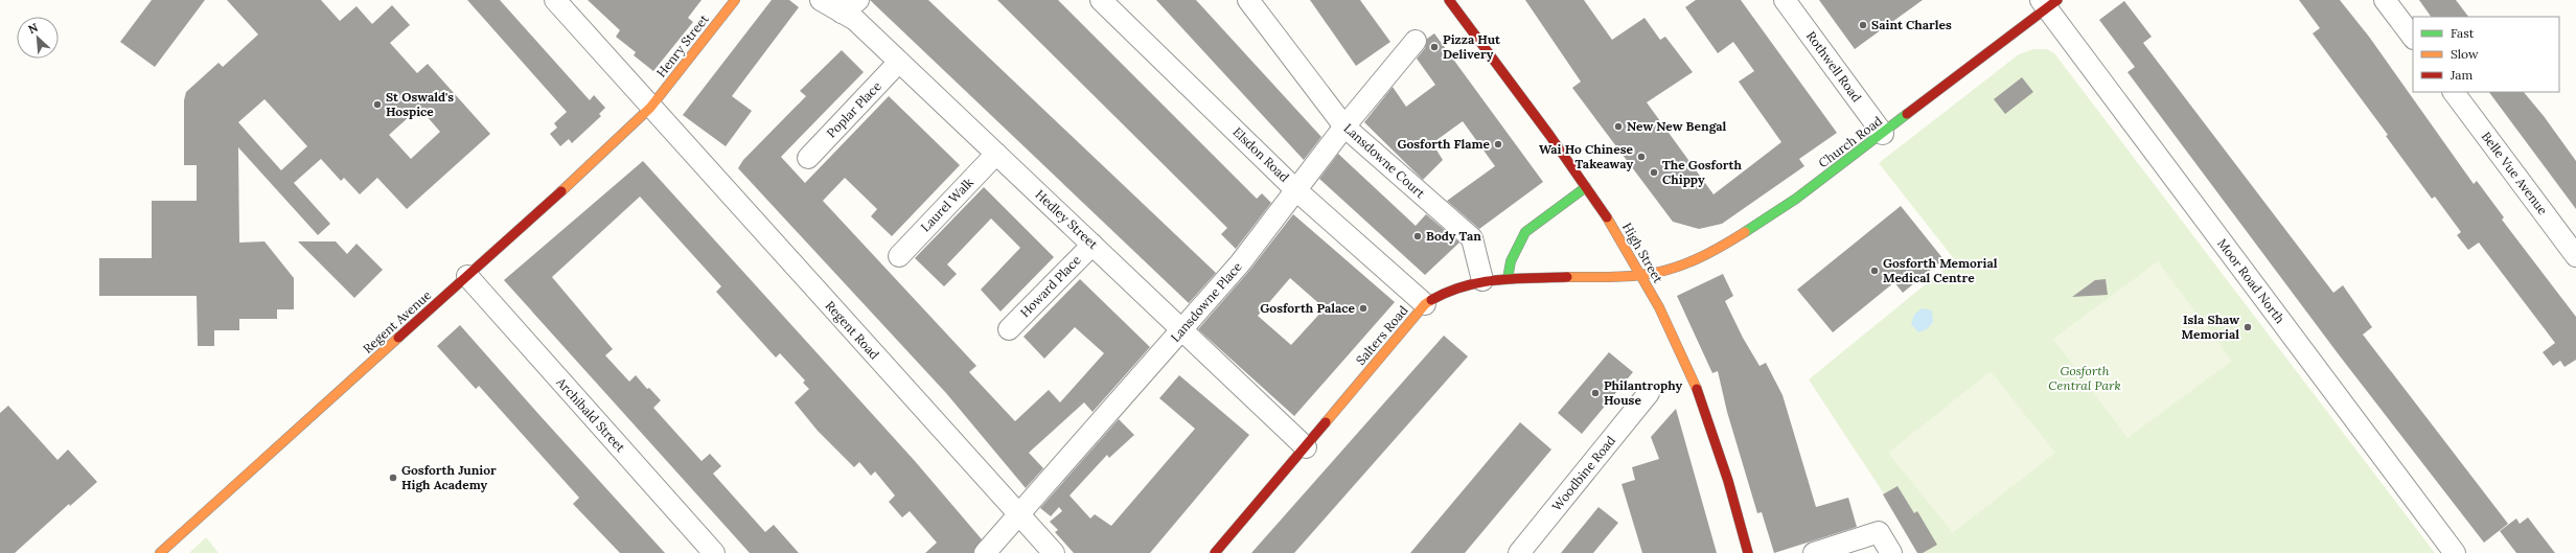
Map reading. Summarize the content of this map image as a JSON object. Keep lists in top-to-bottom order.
{
  "streets": {
    "main road": [
      "Henry Street",
      "Church Road",
      "High Street",
      "Regent Avenue",
      "Salters Road"
    ],
    "street": [
      "Rothwell Road",
      "Poplar Place",
      "Elsdon Road",
      "Lansdowne Court",
      "Belle Vue Avenue",
      "Laurel Walk",
      "Hedley Street",
      "Moor Road North",
      "Howard Place",
      "Lansdowne Place",
      "Regent Road",
      "Archibald Street",
      "Woodbine Road"
    ]
  },
  "crossings": [
    ["Henry Street", "Regent Avenue"],
    ["Henry Street", "Regent Road"],
    ["Rothwell Road", "Church Road"],
    ["Poplar Place", "Hedley Street"],
    ["Church Road", "High Street"],
    ["Church Road", "Moor Road North"],
    ["Church Road", "Salters Road"],
    ["Elsdon Road", "Lansdowne Place"],
    ["Elsdon Road", "Salters Road"],
    ["Lansdowne Court", "Lansdowne Place"],
    ["Lansdowne Court", "Salters Road"],
    ["Laurel Walk", "Hedley Street"],
    ["Hedley Street", "Howard Place"],
    ["Hedley Street", "Lansdowne Place"],
    ["Hedley Street", "Salters Road"],
    ["High Street", "Salters Road"],
    ["Lansdowne Place", "Regent Road"],
    ["Regent Avenue", "Regent Road"],
    ["Regent Avenue", "Archibald Street"]
  ],
  "parks": ["Gosforth Central Park"],
  "places": [
    "Saint Charles",
    "Pizza Hut Delivery",
    "St Oswald's Hospice",
    "New New Bengal",
    "Gosforth Flame",
    "Wai Ho Chinese Takeaway",
    "The Gosforth Chippy",
    "Body Tan",
    "Gosforth Memorial Medical Centre",
    "Gosforth Palace",
    "Isla Shaw Memorial",
    "Philantrophy House",
    "Gosforth Junior High Academy"
  ],
  "legend": ["Fast", "Slow", "Jam"],
  "north": "top left"
}
